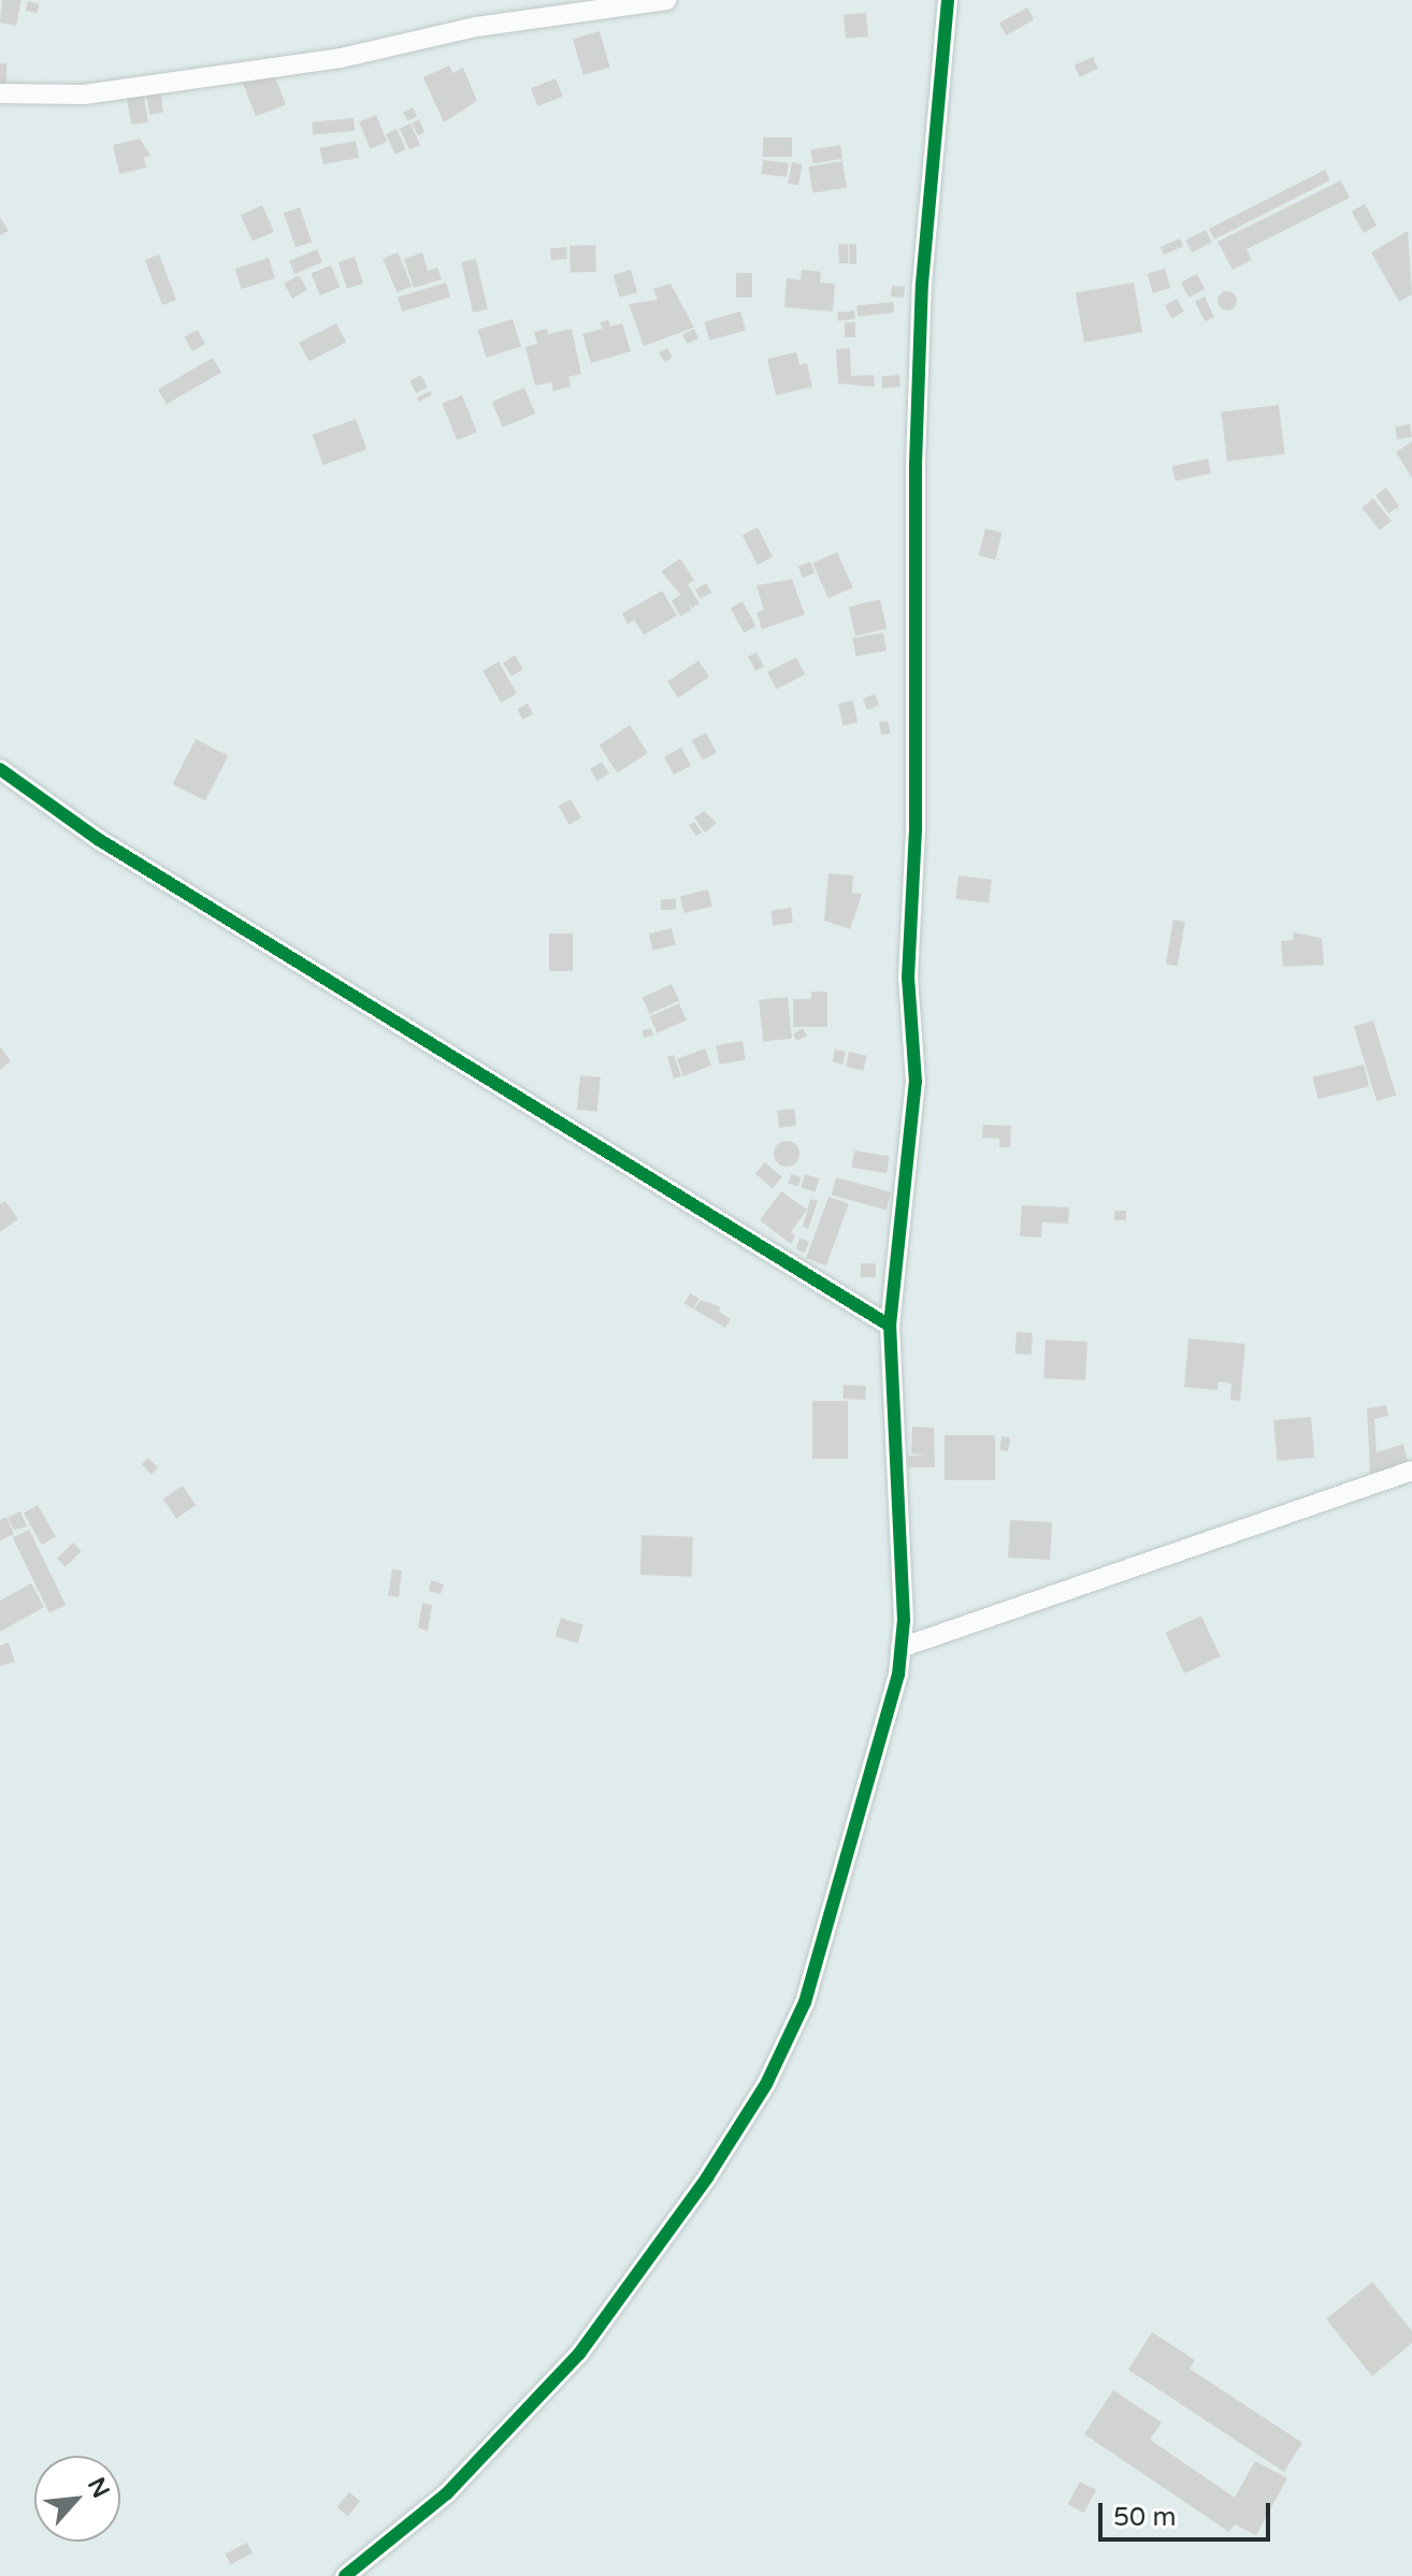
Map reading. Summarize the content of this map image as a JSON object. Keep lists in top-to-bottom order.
{
  "scale_bar": "50 m",
  "north": "top right"
}
